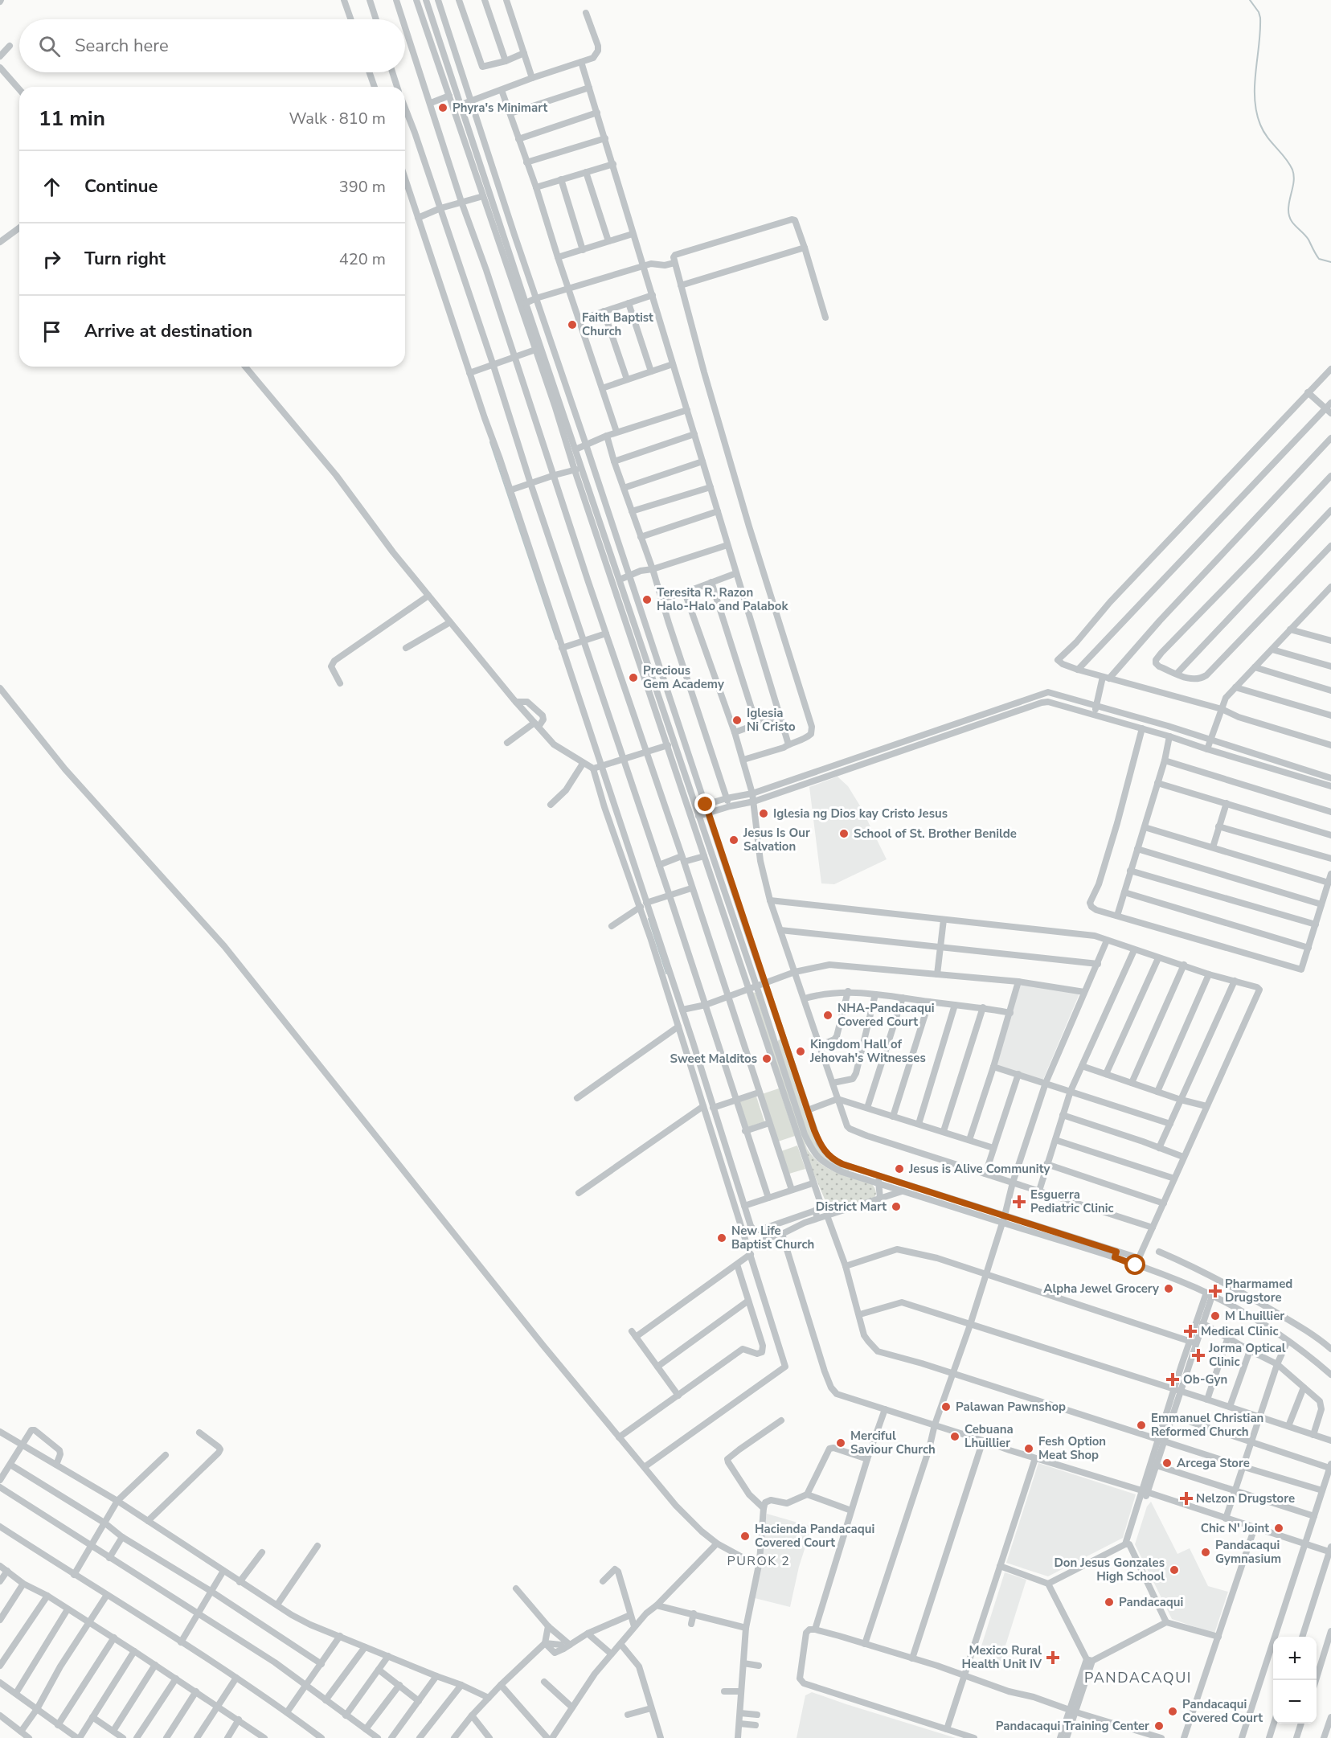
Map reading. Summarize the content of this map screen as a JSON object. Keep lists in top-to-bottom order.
{
  "districts": ["PUROK 2", "PANDACAQUI"],
  "places": {
    "other": [
      "Phyra's Minimart",
      "Faith Baptist Church",
      "Teresita R. Razon Halo-Halo and Palabok",
      "Precious Gem Academy",
      "Iglesia Ni Cristo",
      "Iglesia ng Dios kay Cristo Jesus",
      "School of St. Brother Benilde",
      "Jesus Is Our Salvation",
      "NHA-Pandacaqui Covered Court",
      "Kingdom Hall of Jehovah's Witnesses",
      "Sweet Malditos",
      "Jesus is Alive Community",
      "District Mart",
      "New Life Baptist Church",
      "Alpha Jewel Grocery",
      "M Lhuillier",
      "Palawan Pawnshop",
      "Emmanuel Christian Reformed Church",
      "Cebuana Lhuillier",
      "Merciful Saviour Church",
      "Fesh Option Meat Shop",
      "Arcega Store",
      "Chic N' Joint",
      "Hacienda Pandacaqui Covered Court",
      "Pandacaqui Gymnasium",
      "Don Jesus Gonzales High School",
      "Pandacaqui",
      "Pandacaqui Covered Court",
      "Pandacaqui Training Center"
    ],
    "health": [
      "Esguerra Pediatric Clinic",
      "Pharmamed Drugstore",
      "Medical Clinic",
      "Jorma Optical Clinic",
      "Ob-Gyn",
      "Nelzon Drugstore",
      "Mexico Rural Health Unit IV"
    ]
  },
  "page": {
    "search": "Search here",
    "heading": ["11 min", "Walk · 810 m"],
    "list": [
      ["Continue", "390 m"],
      ["Turn right", "420 m"],
      "Arrive at destination"
    ],
    "map_buttons": ["+", "−"]
  }
}
